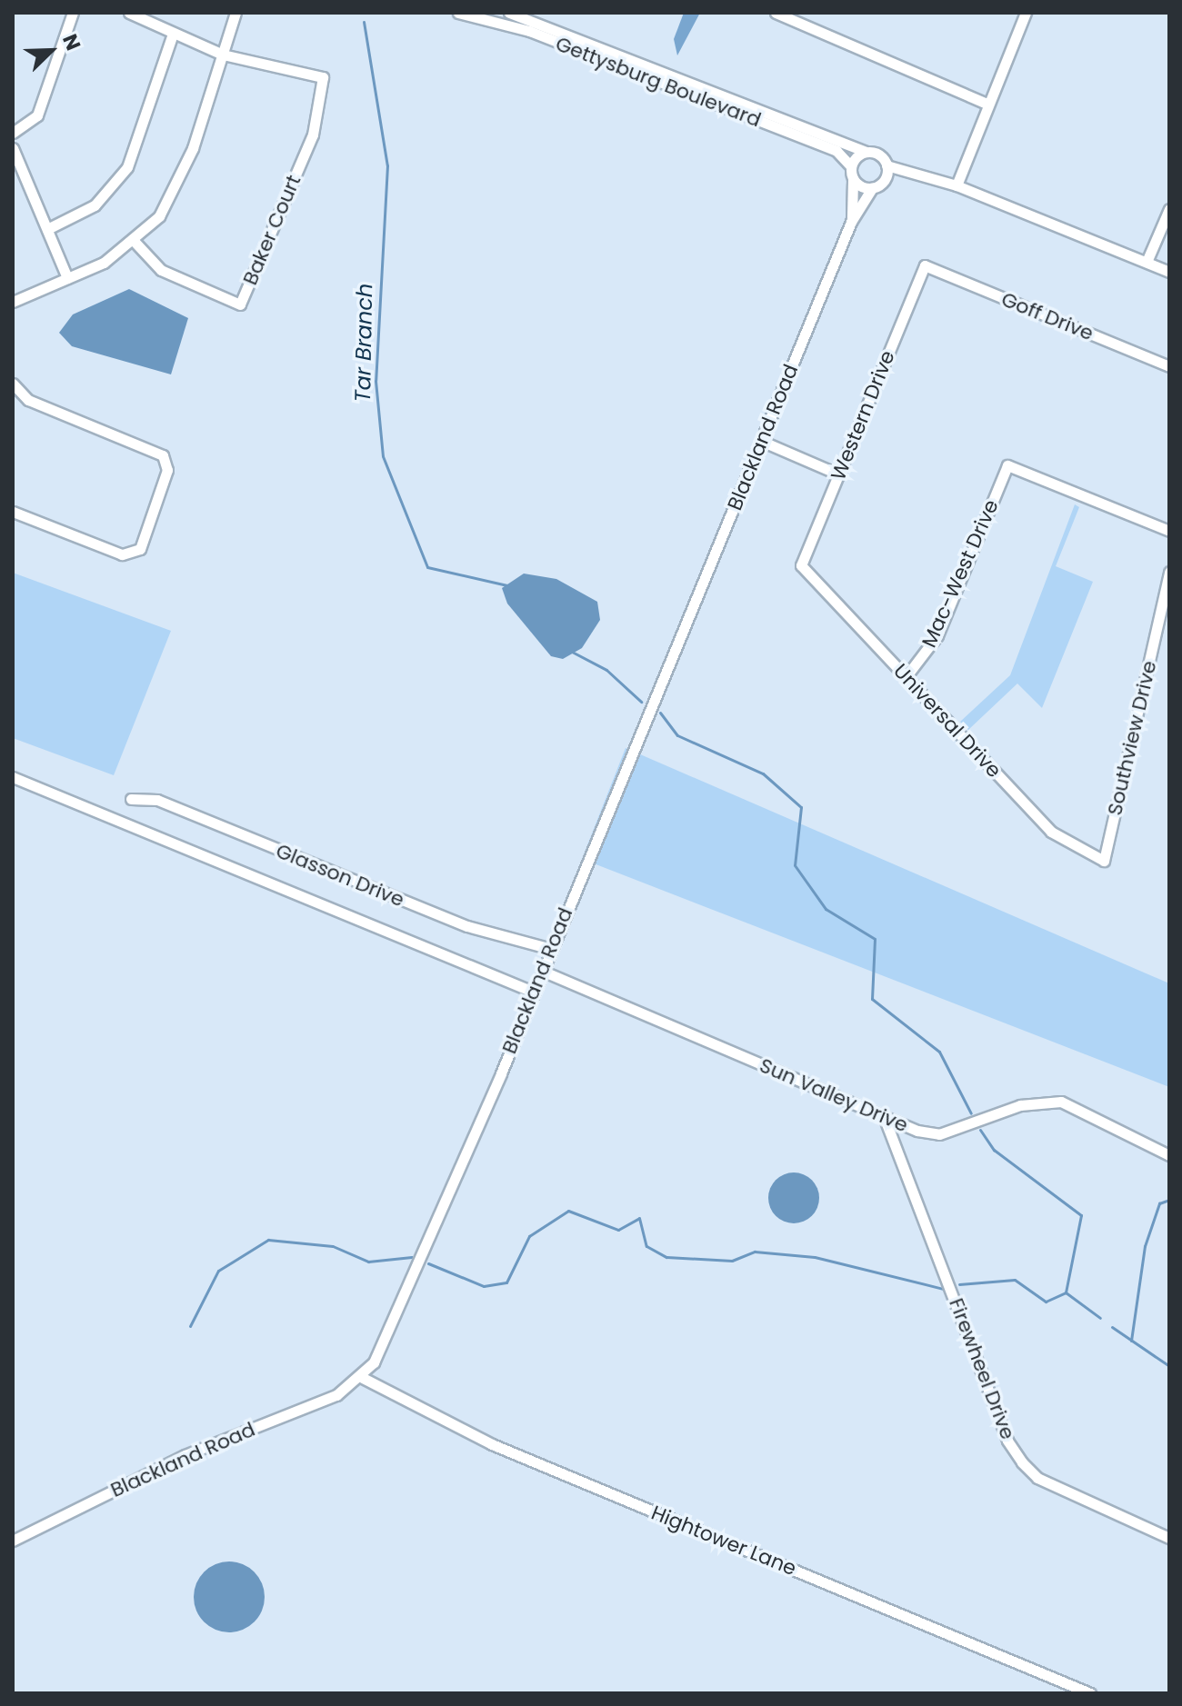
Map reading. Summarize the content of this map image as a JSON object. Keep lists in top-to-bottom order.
{
  "streets": {
    "street": [
      "Gettysburg Boulevard",
      "Baker Court",
      "Goff Drive",
      "Western Drive",
      "Blackland Road",
      "Mac-West Drive",
      "Universal Drive",
      "Southview Drive",
      "Glasson Drive",
      "Sun Valley Drive",
      "Firewheel Drive",
      "Hightower Lane"
    ]
  },
  "crossings": [
    ["Gettysburg Boulevard", "Blackland Road"],
    ["Goff Drive", "Western Drive"],
    ["Western Drive", "Universal Drive"],
    ["Blackland Road", "Glasson Drive"],
    ["Blackland Road", "Sun Valley Drive"],
    ["Blackland Road", "Hightower Lane"],
    ["Mac-West Drive", "Universal Drive"],
    ["Universal Drive", "Southview Drive"],
    ["Sun Valley Drive", "Firewheel Drive"]
  ],
  "water": ["Tar Branch"],
  "north": "top right"
}
